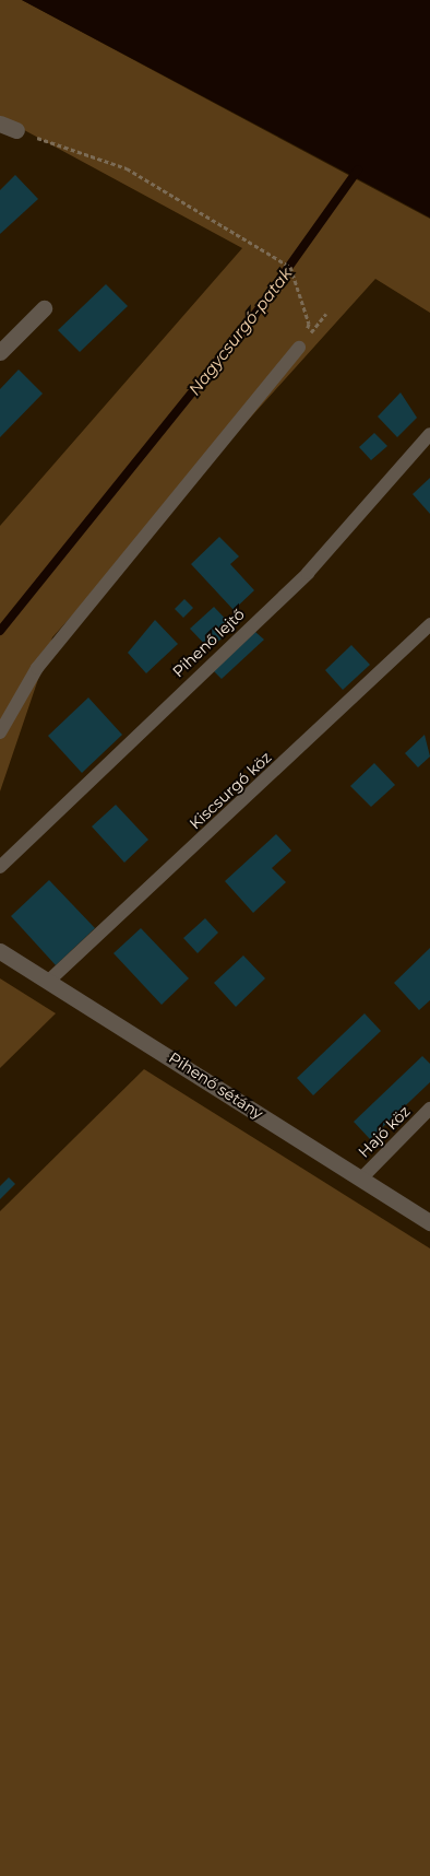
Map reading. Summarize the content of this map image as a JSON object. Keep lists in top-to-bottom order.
{
  "streets": {
    "street": ["Pihenő sétány"],
    "lane": ["Pihenő lejtő", "Kiscsurgó köz", "Hajó köz"]
  },
  "crossings": [
    ["Kiscsurgó köz", "Pihenő sétány"],
    ["Pihenő sétány", "Hajó köz"]
  ],
  "water": ["Nagycsurgó-patak"]
}
